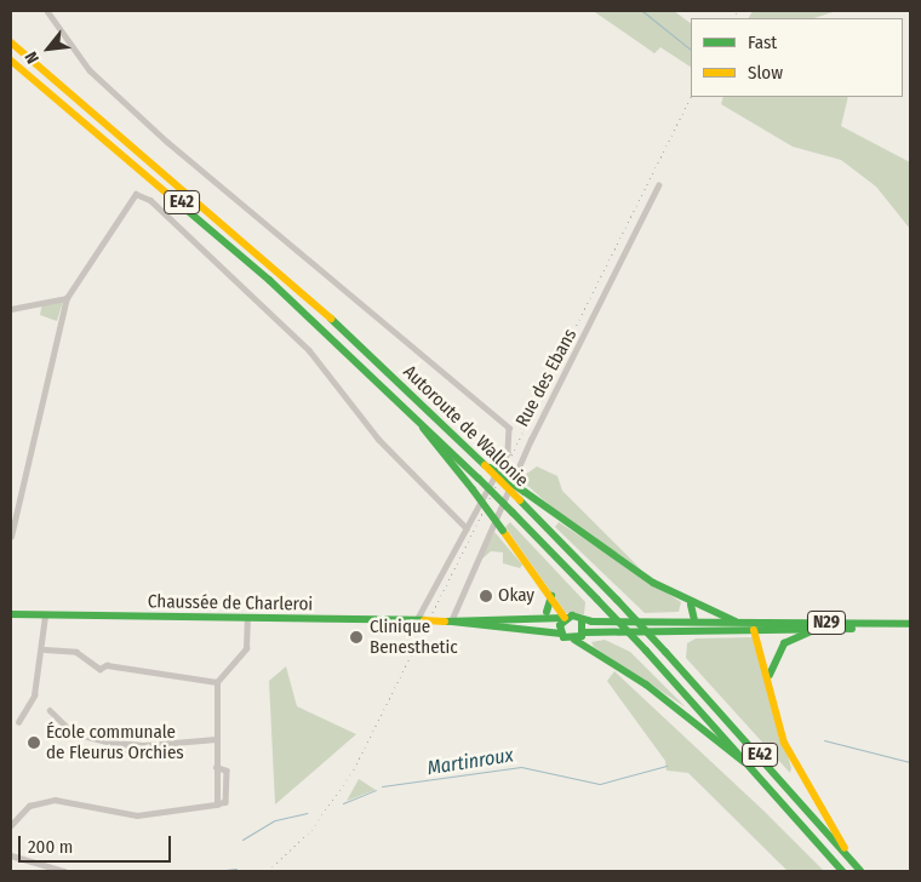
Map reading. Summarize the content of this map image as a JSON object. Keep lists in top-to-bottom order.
{
  "streets": {
    "main road": [
      "E42",
      "Autoroute de Wallonie",
      "Chaussée de Charleroi",
      "N29"
    ],
    "street": ["Rue des Ebans"]
  },
  "crossings": [
    ["Rue des Ebans", "Chaussée de Charleroi"],
    ["Rue des Ebans", "N29"],
    ["Chaussée de Charleroi", "N29"]
  ],
  "water": ["Martinroux"],
  "places": ["Okay", "Clinique Benesthetic", "École communale de Fleurus Orchies"],
  "legend": ["Fast", "Slow"],
  "scale_bar": "200 m",
  "north": "bottom left"
}
